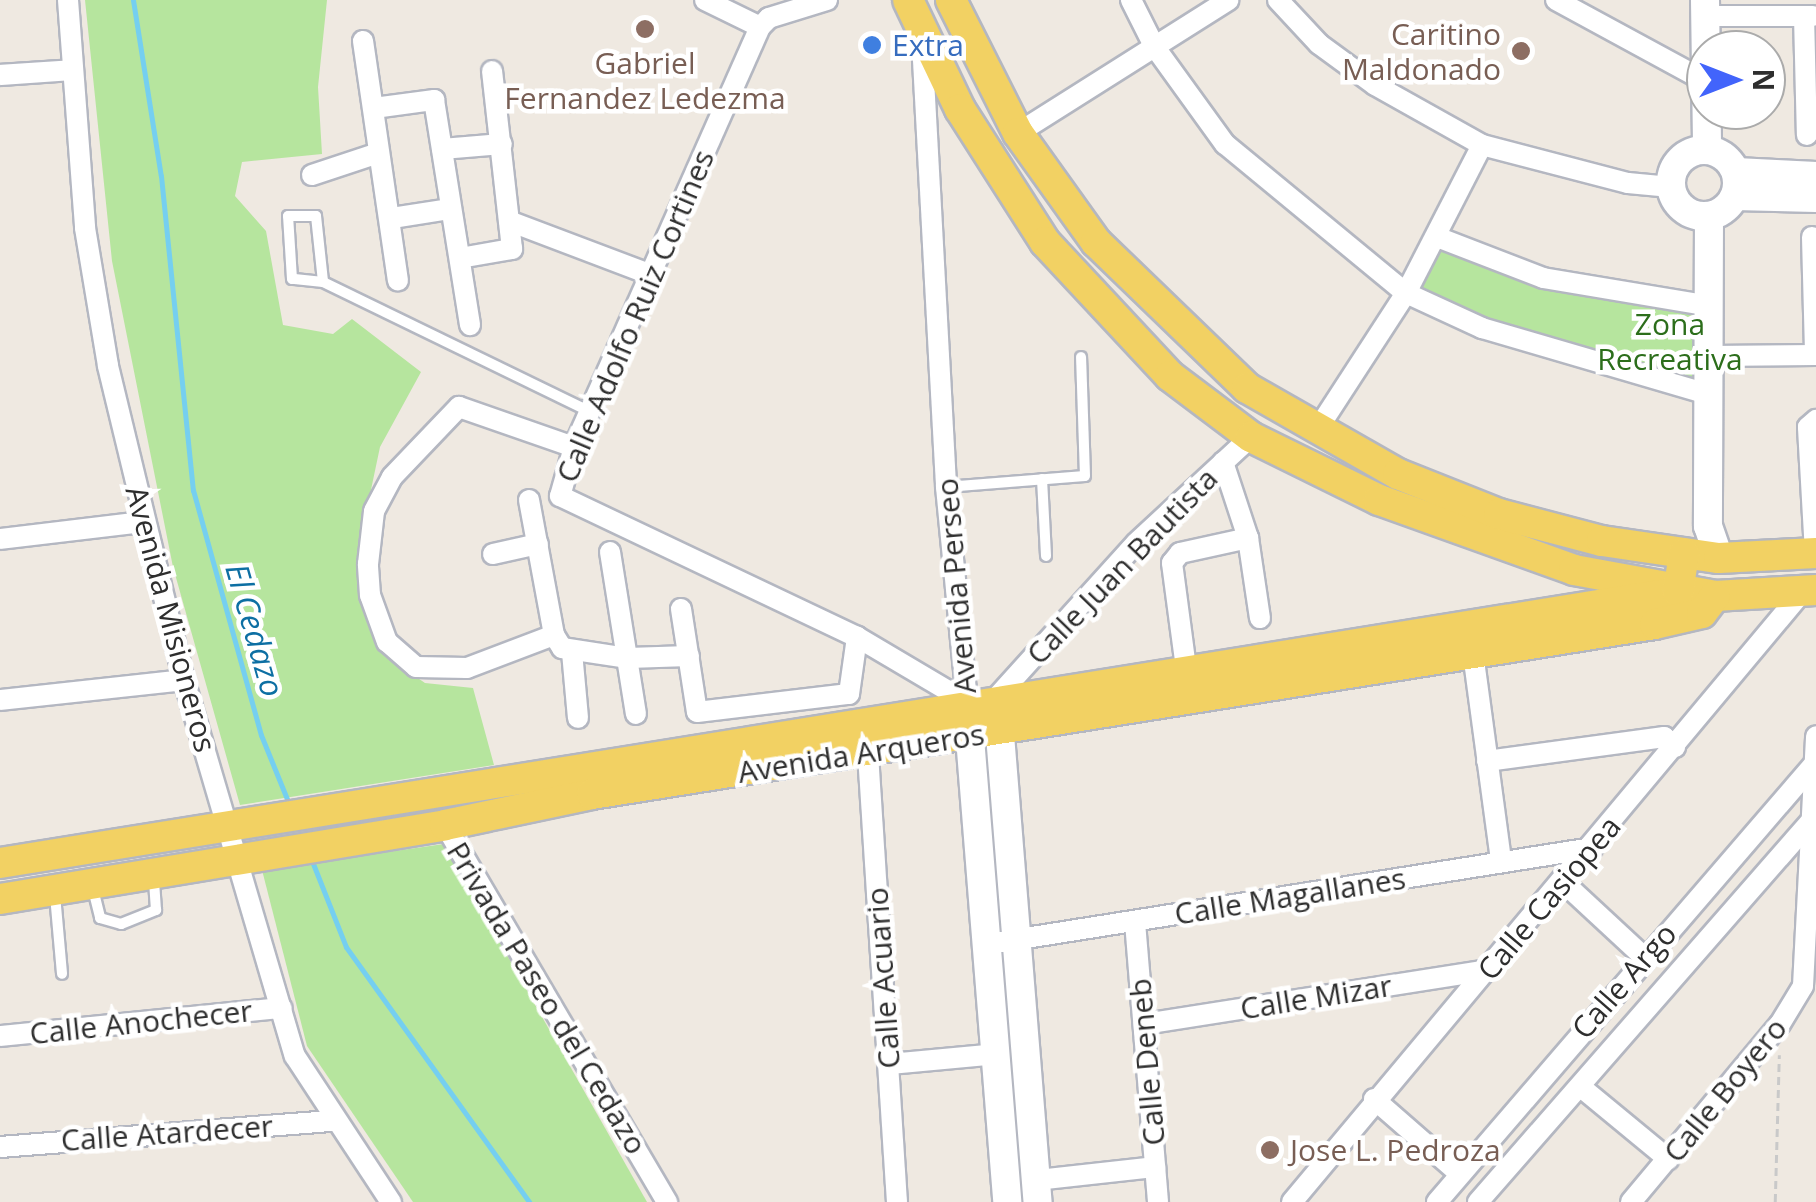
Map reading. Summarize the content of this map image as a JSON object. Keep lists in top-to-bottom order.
{
  "streets": {
    "main road": ["Avenida Perseo", "Avenida Arqueros"],
    "street": [
      "Calle Adolfo Ruiz Cortines",
      "Calle Juan Bautista",
      "Avenida Misioneros",
      "Calle Magallanes",
      "Calle Casiopea",
      "Calle Acuario",
      "Calle Argo",
      "Calle Mizar",
      "Privada Paseo del Cedazo",
      "Calle Anochecer",
      "Calle Deneb",
      "Calle Boyero",
      "Calle Atardecer"
    ]
  },
  "crossings": [
    ["Calle Juan Bautista", "Avenida Perseo"],
    ["Calle Juan Bautista", "Avenida Arqueros"],
    ["Avenida Perseo", "Avenida Arqueros"],
    ["Avenida Perseo", "Calle Magallanes"],
    ["Avenida Misioneros", "Avenida Arqueros"],
    ["Avenida Misioneros", "Calle Anochecer"],
    ["Avenida Misioneros", "Calle Atardecer"],
    ["Avenida Arqueros", "Calle Acuario"],
    ["Avenida Arqueros", "Privada Paseo del Cedazo"],
    ["Calle Magallanes", "Calle Casiopea"],
    ["Calle Magallanes", "Calle Deneb"],
    ["Calle Casiopea", "Calle Mizar"],
    ["Calle Argo", "Calle Boyero"],
    ["Calle Mizar", "Calle Deneb"]
  ],
  "water": ["El Cedazo"],
  "parks": ["Zona Recreativa"],
  "places": [
    "Gabriel Fernandez Ledezma",
    "Extra",
    "Caritino Maldonado",
    "Jose L. Pedroza"
  ],
  "north": "right"
}
